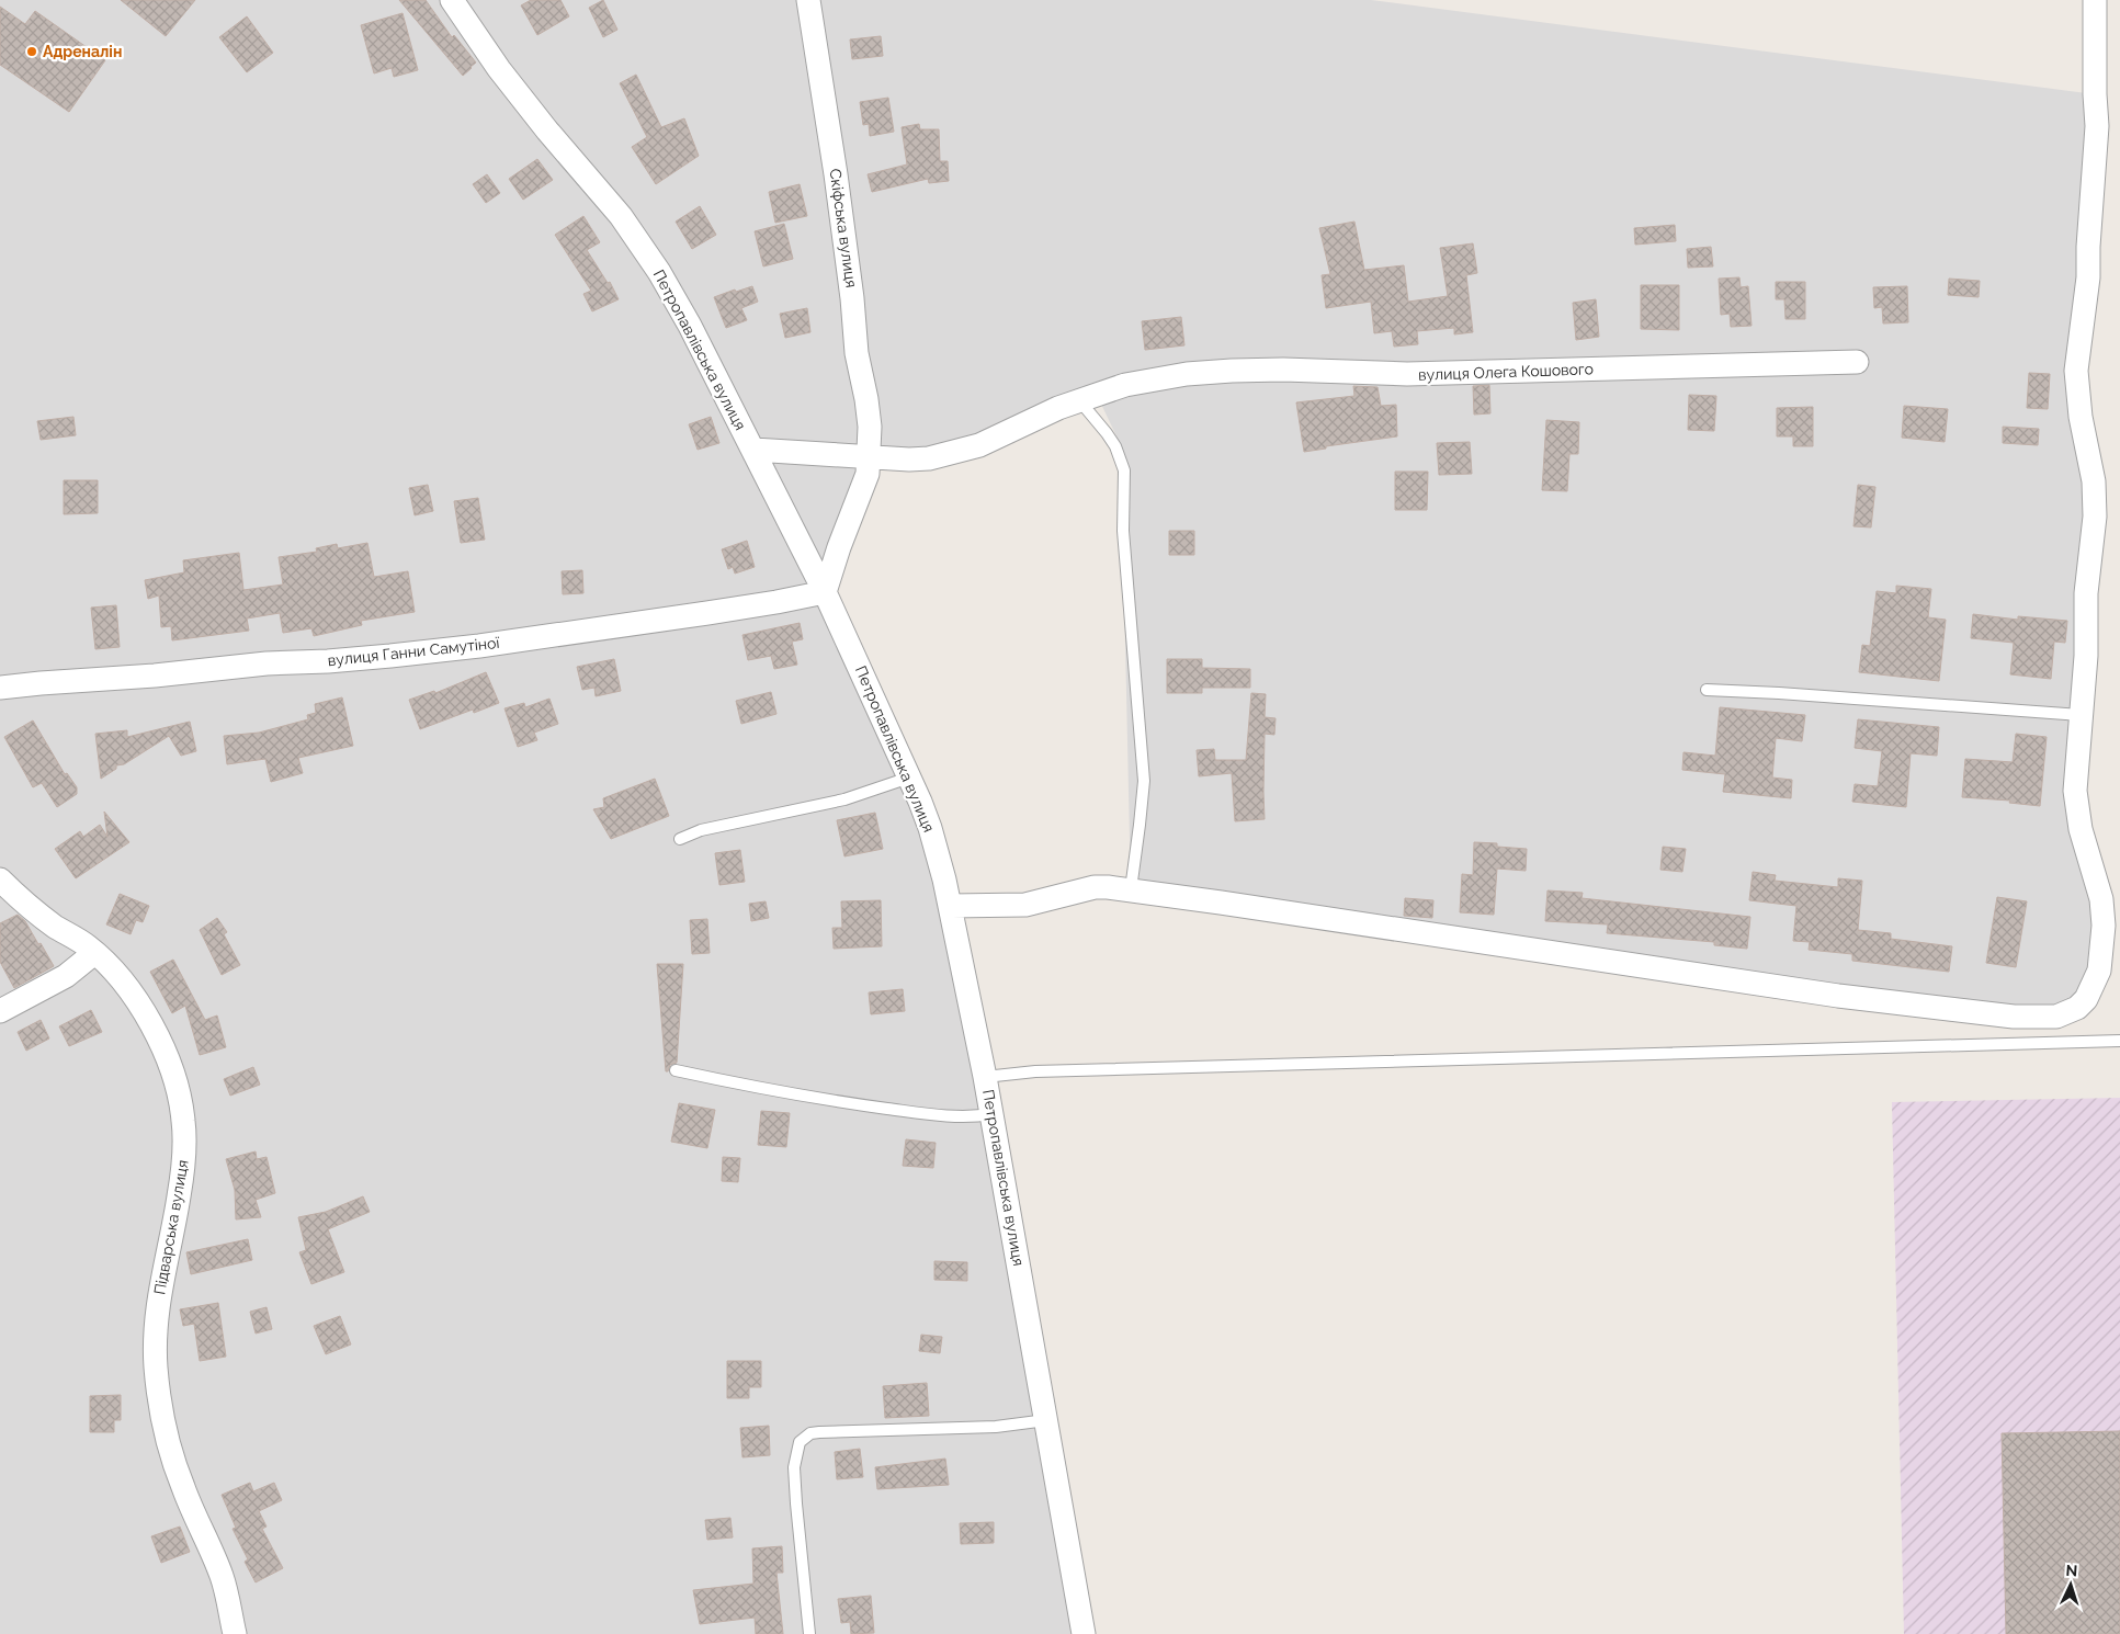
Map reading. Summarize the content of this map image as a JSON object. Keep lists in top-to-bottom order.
{
  "streets": {
    "street": [
      "Скіфська вулиця",
      "Петропавлівська вулиця",
      "вулиця Олега Кошового",
      "вулиця Ганни Самутіної",
      "Підварська вулиця"
    ]
  },
  "crossings": [
    ["Скіфська вулиця", "Петропавлівська вулиця"],
    ["Скіфська вулиця", "вулиця Олега Кошового"],
    ["Скіфська вулиця", "вулиця Ганни Самутіної"],
    ["Петропавлівська вулиця", "вулиця Олега Кошового"],
    ["Петропавлівська вулиця", "вулиця Ганни Самутіної"]
  ],
  "places": ["Адреналін"],
  "north": "top"
}
